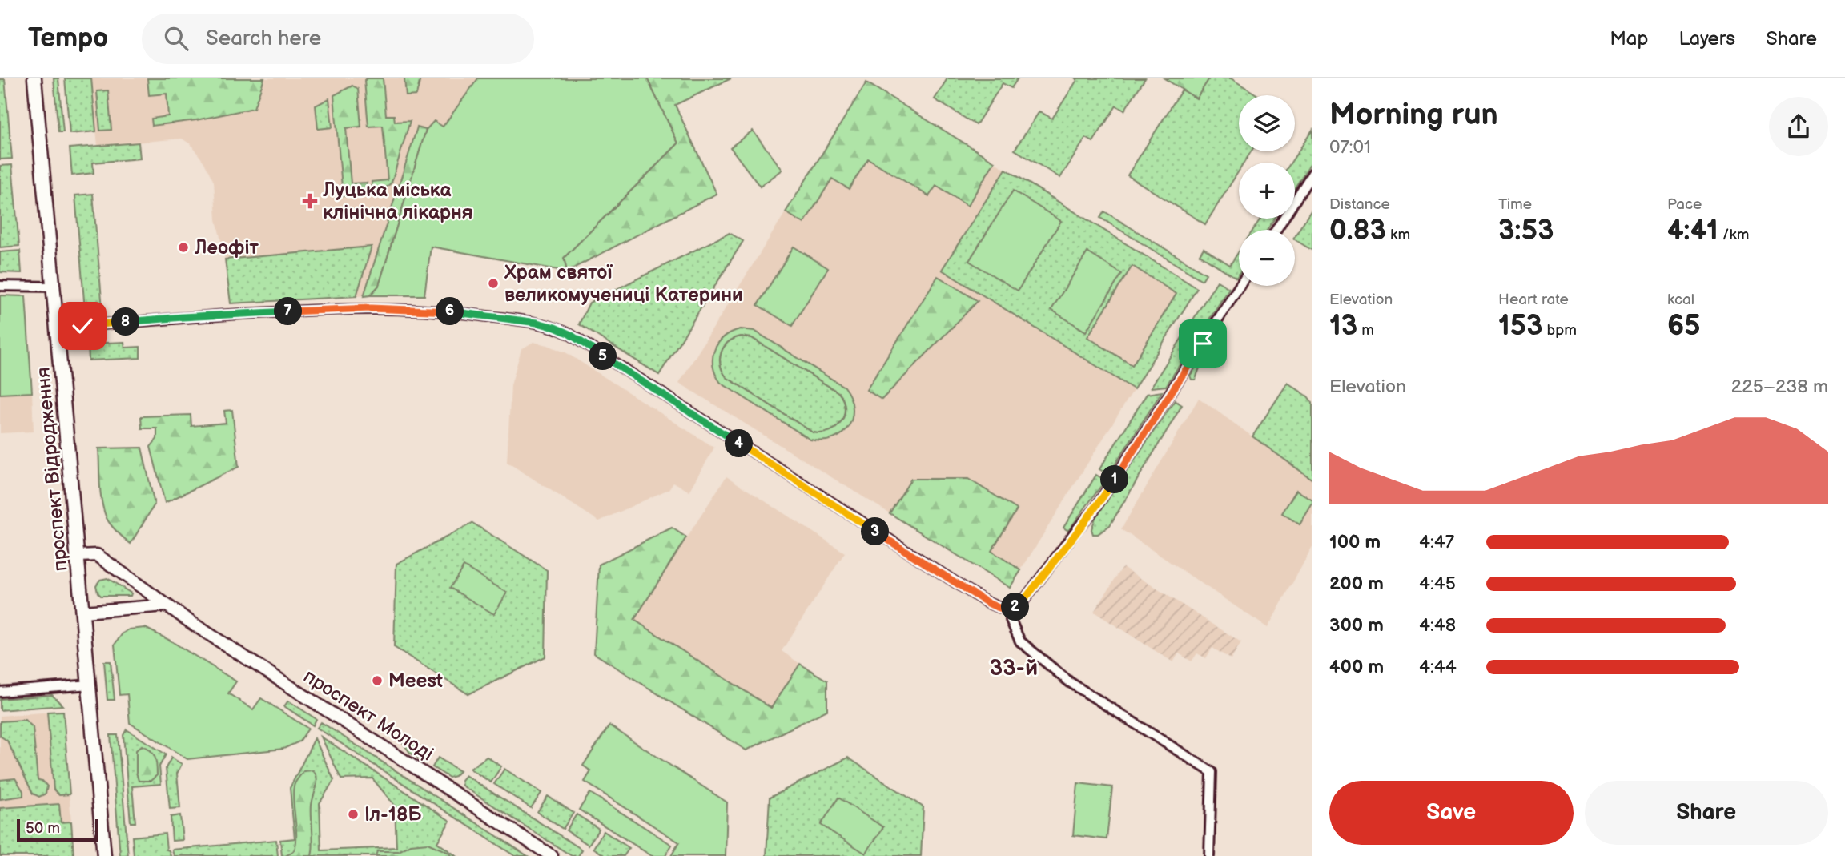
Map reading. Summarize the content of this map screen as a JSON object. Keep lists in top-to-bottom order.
{
  "streets": {
    "main road": ["проспект Відродження"],
    "street": ["проспект Молоді"]
  },
  "crossings": [
    ["проспект Відродження", "проспект Молоді"]
  ],
  "districts": ["33-й"],
  "places": {
    "health": ["Луцька міська клінічна лікарня"],
    "other": [
      "Леофіт",
      "Храм святої великомучениці Катерини",
      "Meest",
      "Іл-18Б"
    ]
  },
  "scale_bar": "50 m",
  "page": {
    "header": "Tempo",
    "search": "Search here",
    "nav": ["Map", "Layers", "Share"],
    "heading": ["Morning run", "07:01"],
    "map_buttons": ["+", "−"],
    "stats": [
      ["Distance", "0.83 km"],
      ["Time", "3:53"],
      ["Pace", "4:41 /km"],
      ["Elevation", "13 m"],
      ["Heart rate", "153 bpm"],
      ["kcal", "65"]
    ],
    "pins": [
      "6",
      "7",
      "8",
      "5",
      "4",
      "1",
      "3",
      "2"
    ],
    "chart": ["Elevation", "225–238 m"],
    "list": [
      {
        "name": "100 m",
        "note": "4:47"
      },
      {
        "name": "200 m",
        "note": "4:45"
      },
      {
        "name": "300 m",
        "note": "4:48"
      },
      {
        "name": "400 m",
        "note": "4:44"
      }
    ],
    "buttons": ["Save", "Share"],
    "scale": "50 m"
  }
}
